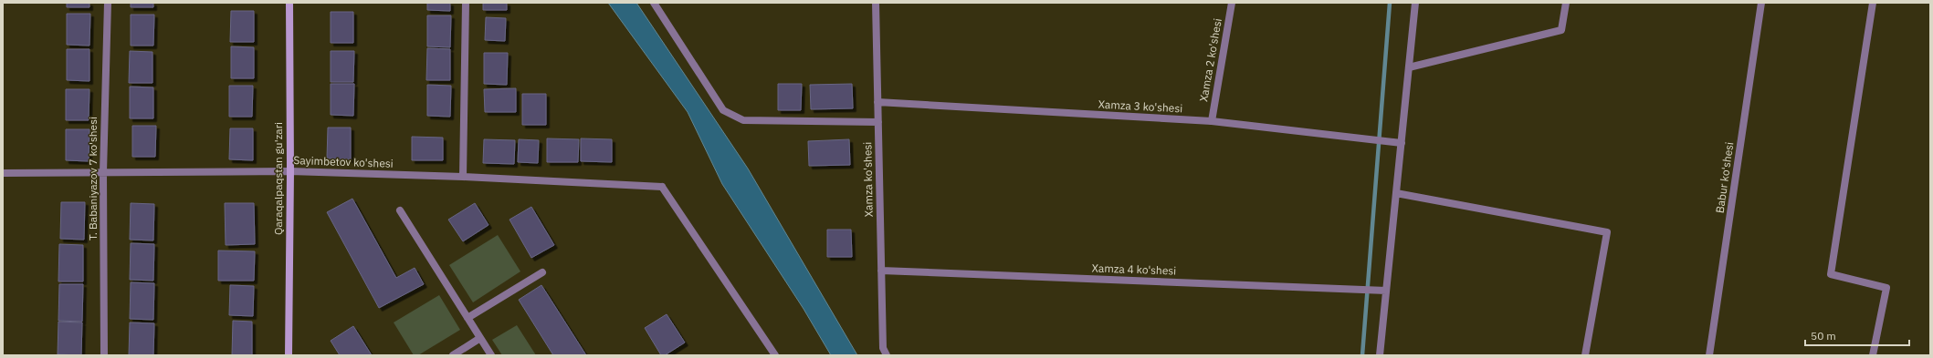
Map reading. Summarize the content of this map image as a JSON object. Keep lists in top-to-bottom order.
{
  "streets": {
    "street": [
      "Xamza 2 ko'shesi",
      "Xamza 3 ko'shesi",
      "Sayimbetov ko'shesi",
      "Babur ko'shesi",
      "T. Babaniyazov 7 ko'shesi",
      "Qaraqalpaqstan gu'zari",
      "Xamza ko'shesi",
      "Xamza 4 ko'shesi"
    ]
  },
  "crossings": [
    ["Xamza 2 ko'shesi", "Xamza 3 ko'shesi"],
    ["Xamza 3 ko'shesi", "Xamza ko'shesi"],
    ["Sayimbetov ko'shesi", "T. Babaniyazov 7 ko'shesi"],
    ["Sayimbetov ko'shesi", "Qaraqalpaqstan gu'zari"],
    ["Xamza ko'shesi", "Xamza 4 ko'shesi"]
  ],
  "scale_bar": "50 m"
}
